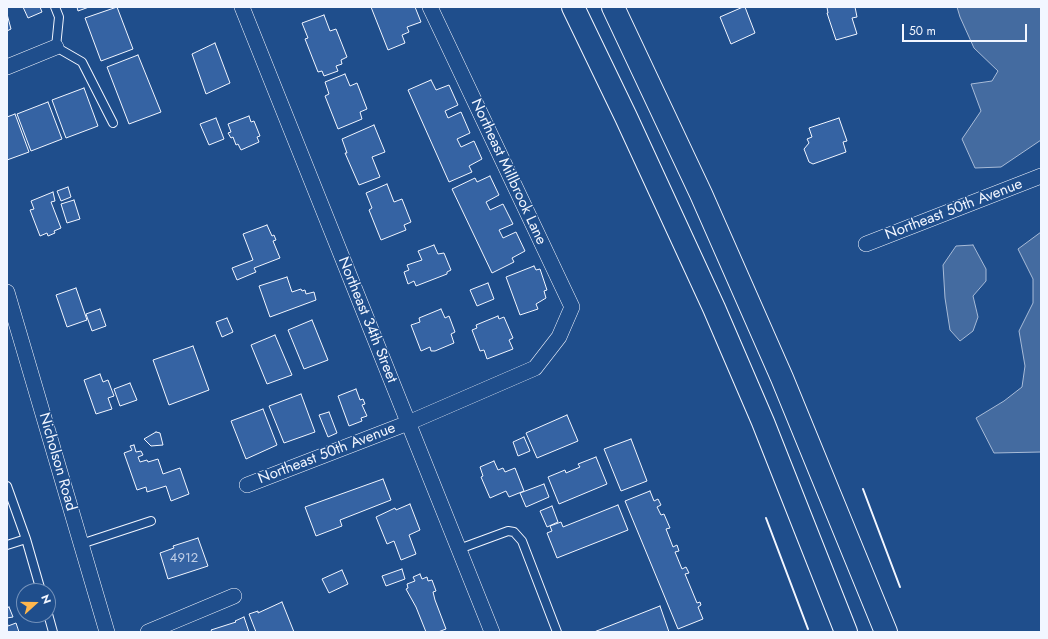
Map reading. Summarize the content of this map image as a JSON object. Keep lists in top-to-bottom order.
{
  "streets": {
    "street": [
      "Northeast Millbrook Lane",
      "Northeast 50th Avenue",
      "Northeast 34th Street",
      "Nicholson Road"
    ]
  },
  "crossings": [
    ["Northeast Millbrook Lane", "Northeast 50th Avenue"],
    ["Northeast Millbrook Lane", "Northeast 34th Street"],
    ["Northeast 50th Avenue", "Northeast 34th Street"]
  ],
  "house_numbers": ["4912"],
  "scale_bar": "50 m",
  "north": "right"
}
